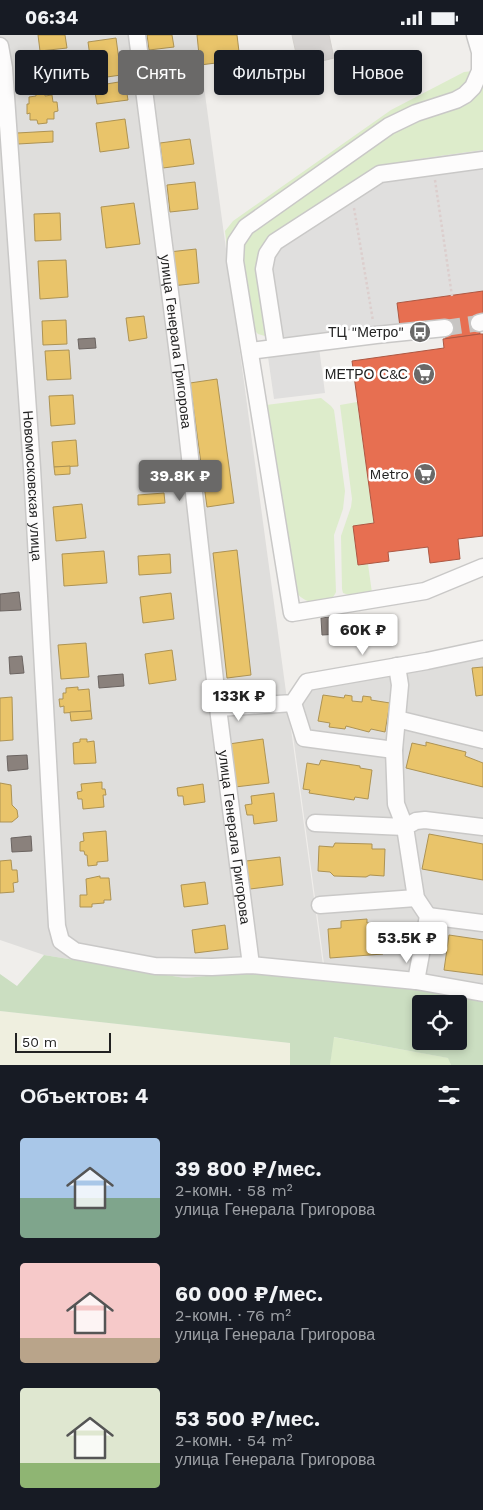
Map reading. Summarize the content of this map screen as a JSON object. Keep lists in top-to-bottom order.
{
  "streets": {
    "street": ["улица Генерала Григорова", "Новомосковская улица"]
  },
  "crossings": [
    ["улица Генерала Григорова", "Новомосковская улица"]
  ],
  "places": {
    "bus stop": ["ТЦ \"Метро\""],
    "supermarket": ["МЕТРО С&С", "Metro"]
  },
  "scale_bar": "50 m",
  "page": {
    "status": "06:34",
    "chip": [
      "Купить",
      "Снять",
      "Фильтры",
      "Новое"
    ],
    "price": [
      "39.8K ₽",
      "60K ₽",
      "133K ₽",
      "53.5K ₽"
    ],
    "scale": "50 m",
    "heading": "Объектов: 4",
    "list": [
      {
        "name": "39 800 ₽/мес.",
        "note": "2-комн. · 58 m² · улица Генерала Григорова"
      },
      {
        "name": "60 000 ₽/мес.",
        "note": "2-комн. · 76 m² · улица Генерала Григорова"
      },
      {
        "name": "53 500 ₽/мес.",
        "note": "2-комн. · 54 m² · улица Генерала Григорова"
      }
    ]
  }
}
